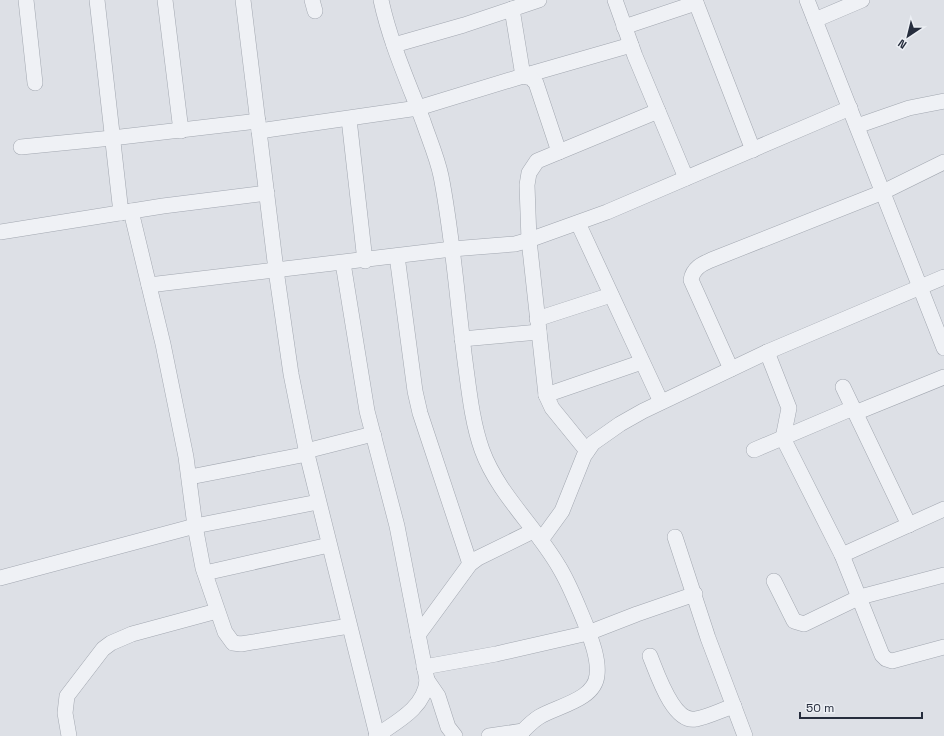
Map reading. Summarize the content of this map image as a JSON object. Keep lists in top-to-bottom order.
{
  "scale_bar": "50 m",
  "north": "bottom left"
}
